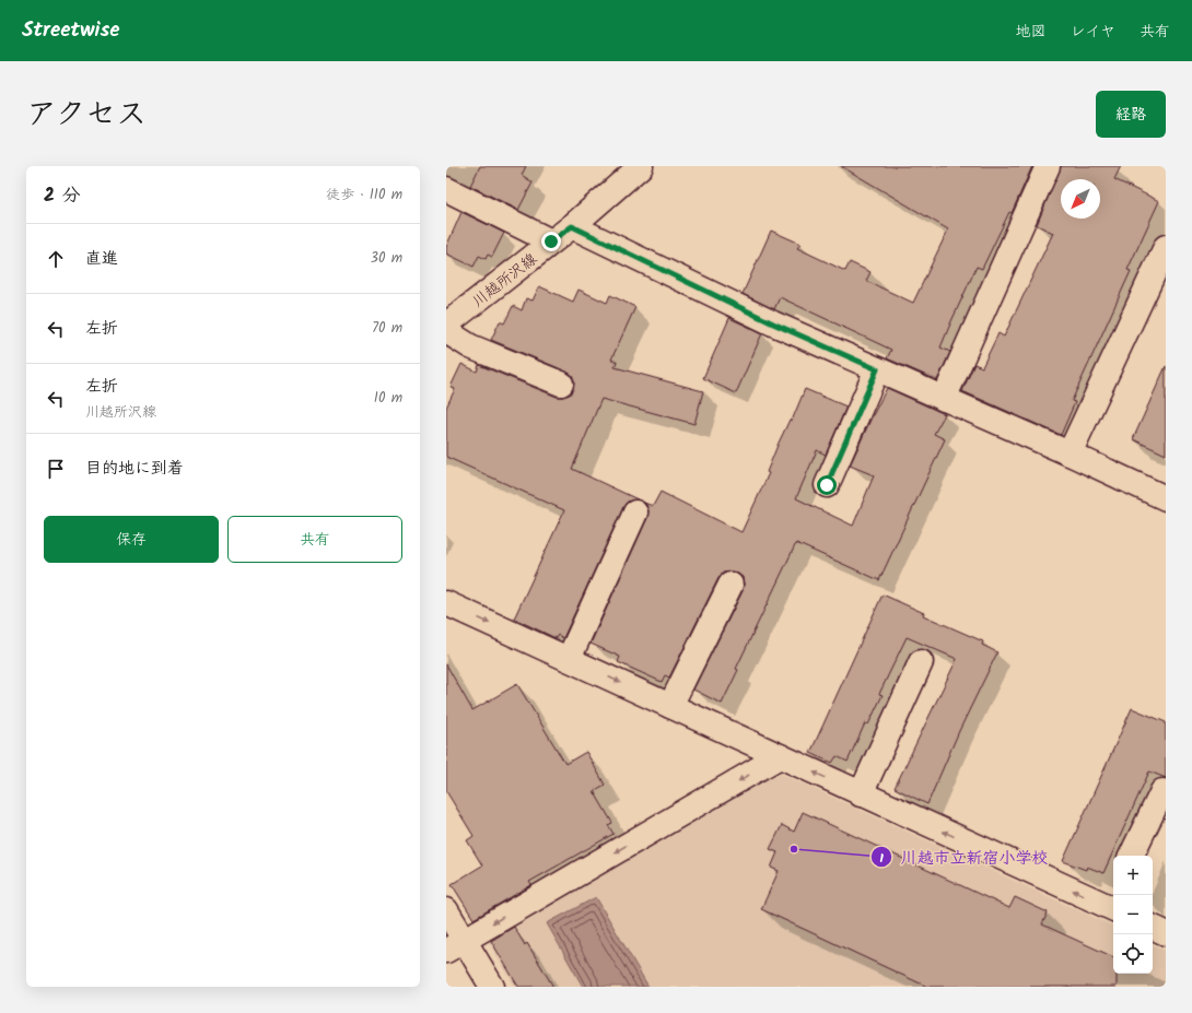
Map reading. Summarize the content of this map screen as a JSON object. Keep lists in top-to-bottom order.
{
  "streets": {
    "street": ["川越所沢線"]
  },
  "places": ["川越市立新宿小学校"],
  "north": "bottom left",
  "page": {
    "header": "Streetwise",
    "nav": ["地図", "レイヤ", "共有"],
    "title": "アクセス",
    "buttons": [
      "経路",
      ["保存", "共有"]
    ],
    "heading": ["2 分", "徒歩 · 110 m"],
    "list": [
      ["直進", "30 m"],
      ["左折", "70 m"],
      ["左折", "川越所沢線", "10 m"],
      "目的地に到着"
    ],
    "map_buttons": ["+", "−"]
  }
}
